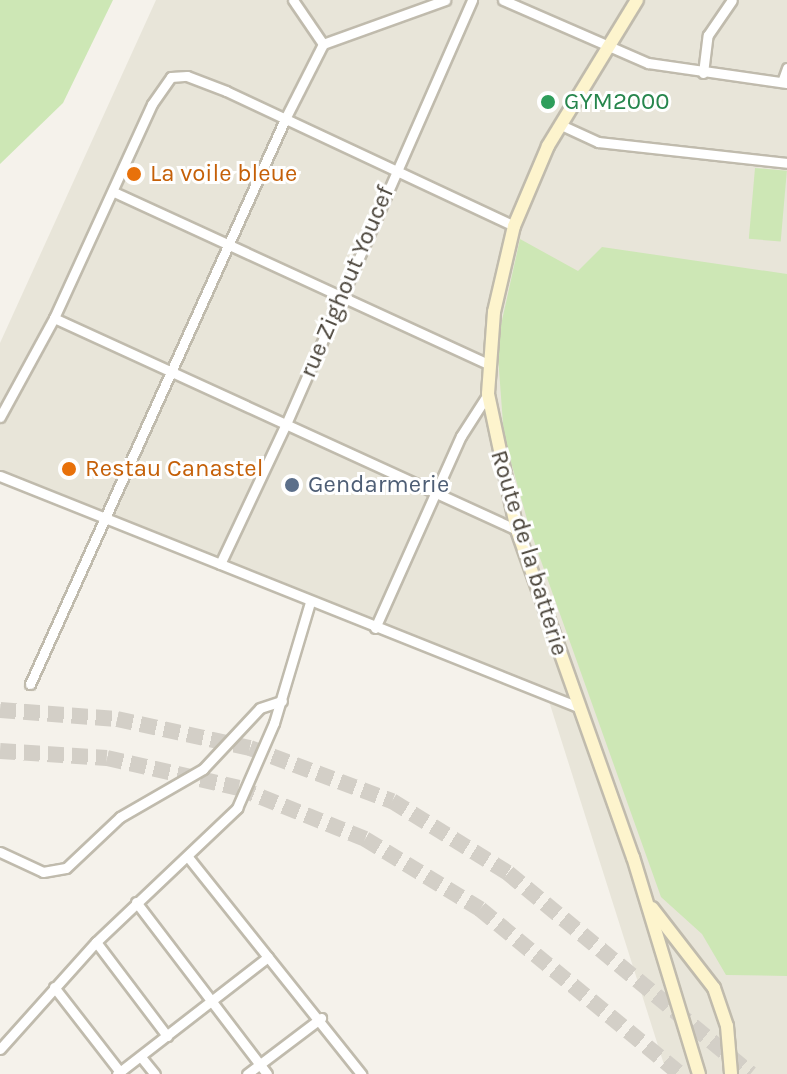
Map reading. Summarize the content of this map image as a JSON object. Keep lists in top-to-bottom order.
{
  "streets": {
    "main road": ["Route de la batterie"],
    "street": ["rue Zighout Youcef"]
  },
  "places": [
    "GYM2000",
    "La voile bleue",
    "Restau Canastel",
    "Gendarmerie"
  ]
}
